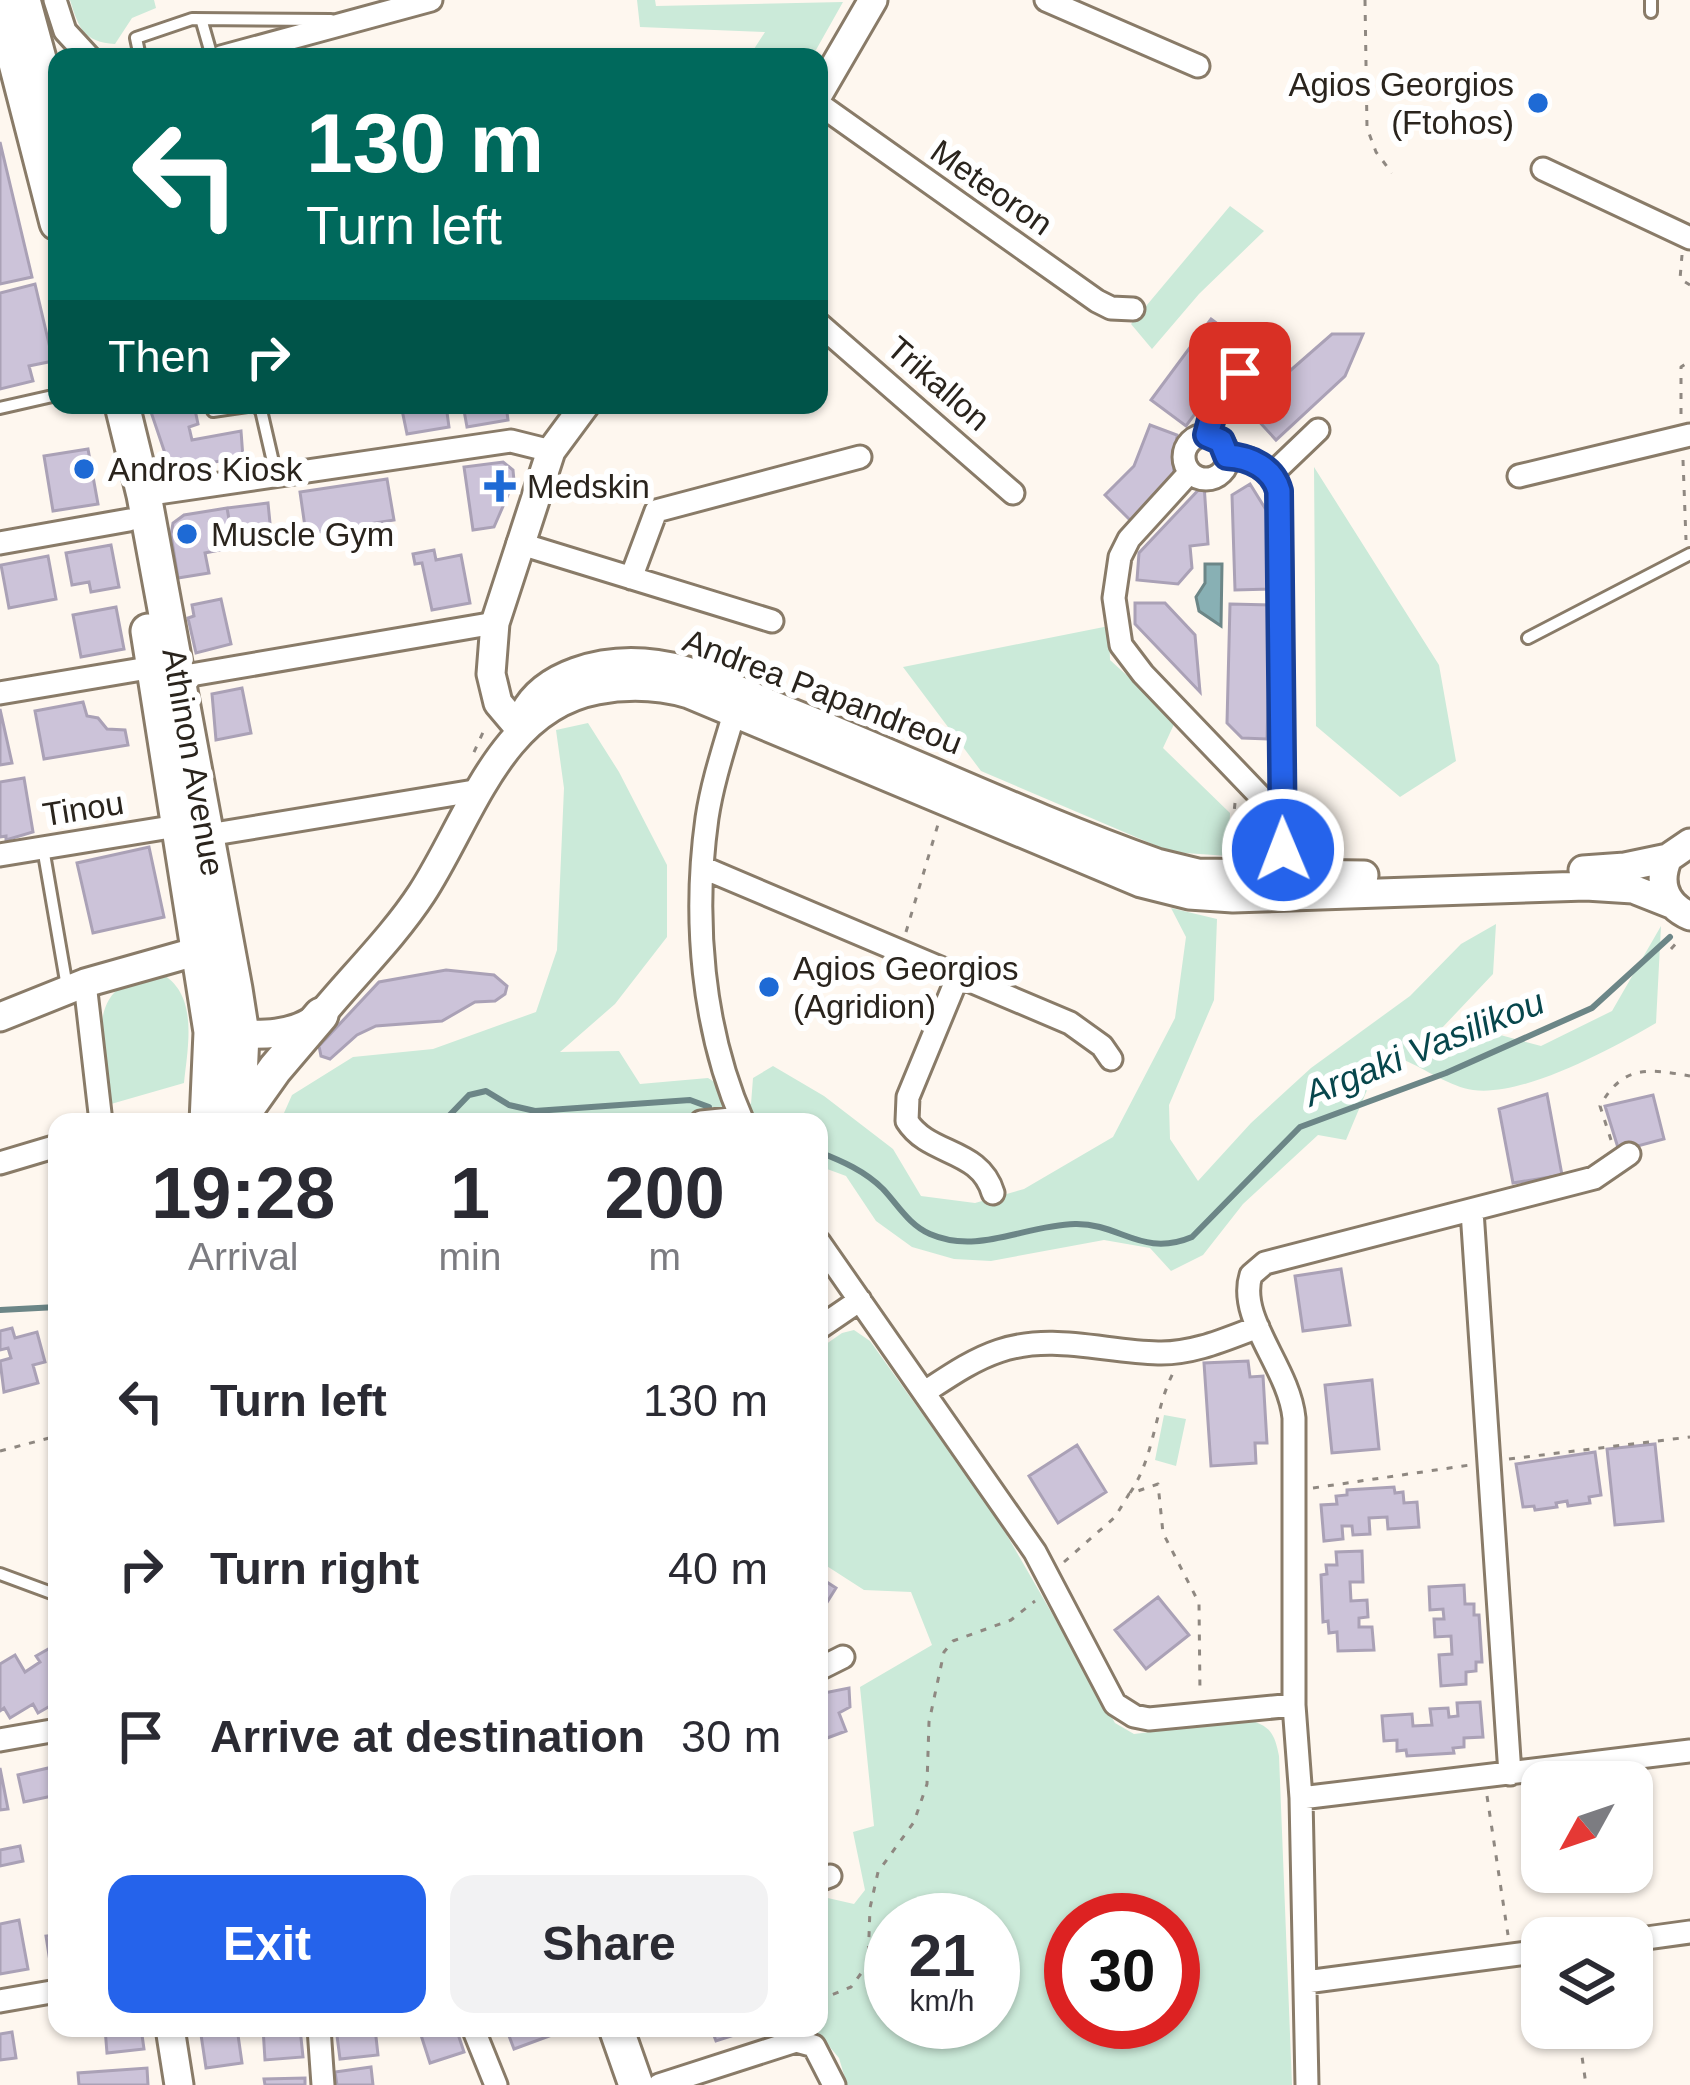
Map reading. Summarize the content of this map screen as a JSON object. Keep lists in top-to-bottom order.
{
  "streets": {
    "main road": ["Athinon Avenue"],
    "street": [
      "Meteoron",
      "Trikallon",
      "Andrea Papandreou",
      "Tinou"
    ]
  },
  "crossings": [
    ["Athinon Avenue", "Tinou"]
  ],
  "water": ["Argaki Vasilikou"],
  "places": {
    "other": [
      "Agios Georgios (Ftohos)",
      "Andros Kiosk",
      "Muscle Gym",
      "Agios Georgios (Agridion)"
    ],
    "health": ["Medskin"]
  },
  "north": "bottom left",
  "page": {
    "turn": ["130 m", "Turn left"],
    "then": "Then",
    "eta": [
      "19:28",
      "Arrival",
      "1",
      "min",
      "200",
      "m"
    ],
    "list": [
      {
        "name": "Turn left",
        "value": "130 m"
      },
      {
        "name": "Turn right",
        "value": "40 m"
      },
      {
        "name": "Arrive at destination",
        "value": "30 m"
      }
    ],
    "buttons": ["Exit", "Share"],
    "speed": "21 km/h",
    "limit": "30"
  }
}
